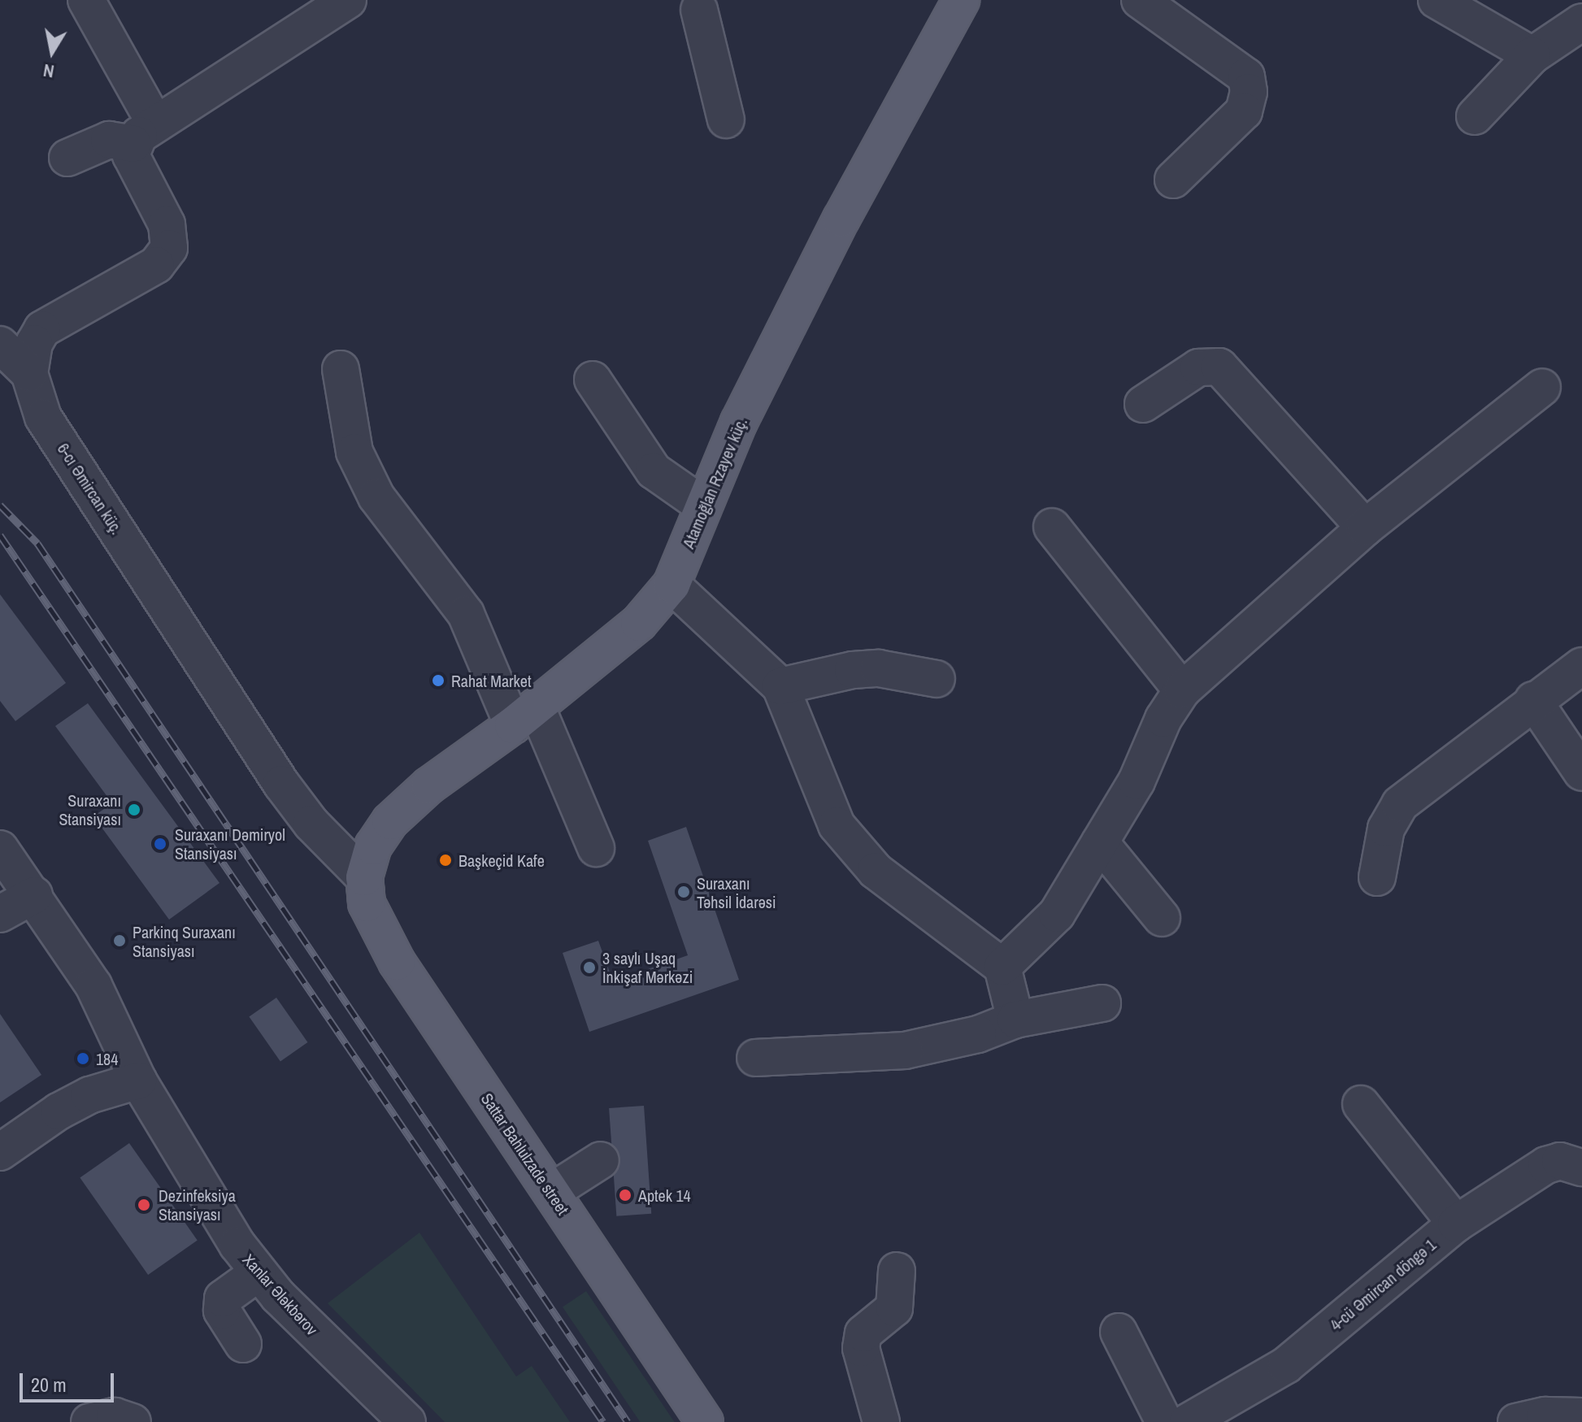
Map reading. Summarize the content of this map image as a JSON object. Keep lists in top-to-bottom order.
{
  "streets": {
    "main road": ["Atamoğlan Rzayev küç.", "Sattar Bahlulzade street"],
    "street": ["6-cı Əmircan küç.", "4-cü Əmircan döngə 1", "Xanlar Ələkbərov"]
  },
  "crossings": [
    ["Atamoğlan Rzayev küç.", "6-cı Əmircan küç."],
    ["Atamoğlan Rzayev küç.", "Sattar Bahlulzade street"],
    ["6-cı Əmircan küç.", "Sattar Bahlulzade street"]
  ],
  "places": [
    "Rahat Market",
    "Suraxanı Stansiyası",
    "Suraxanı Dəmiryol Stansiyası",
    "Başkeçid Kafe",
    "Suraxanı Təhsil İdarəsi",
    "Parkinq Suraxanı Stansiyası",
    "3 saylı Uşaq İnkişaf Mərkəzi",
    "184",
    "Aptek 14",
    "Dezinfeksiya Stansiyası"
  ],
  "scale_bar": "20 m",
  "north": "bottom"
}
